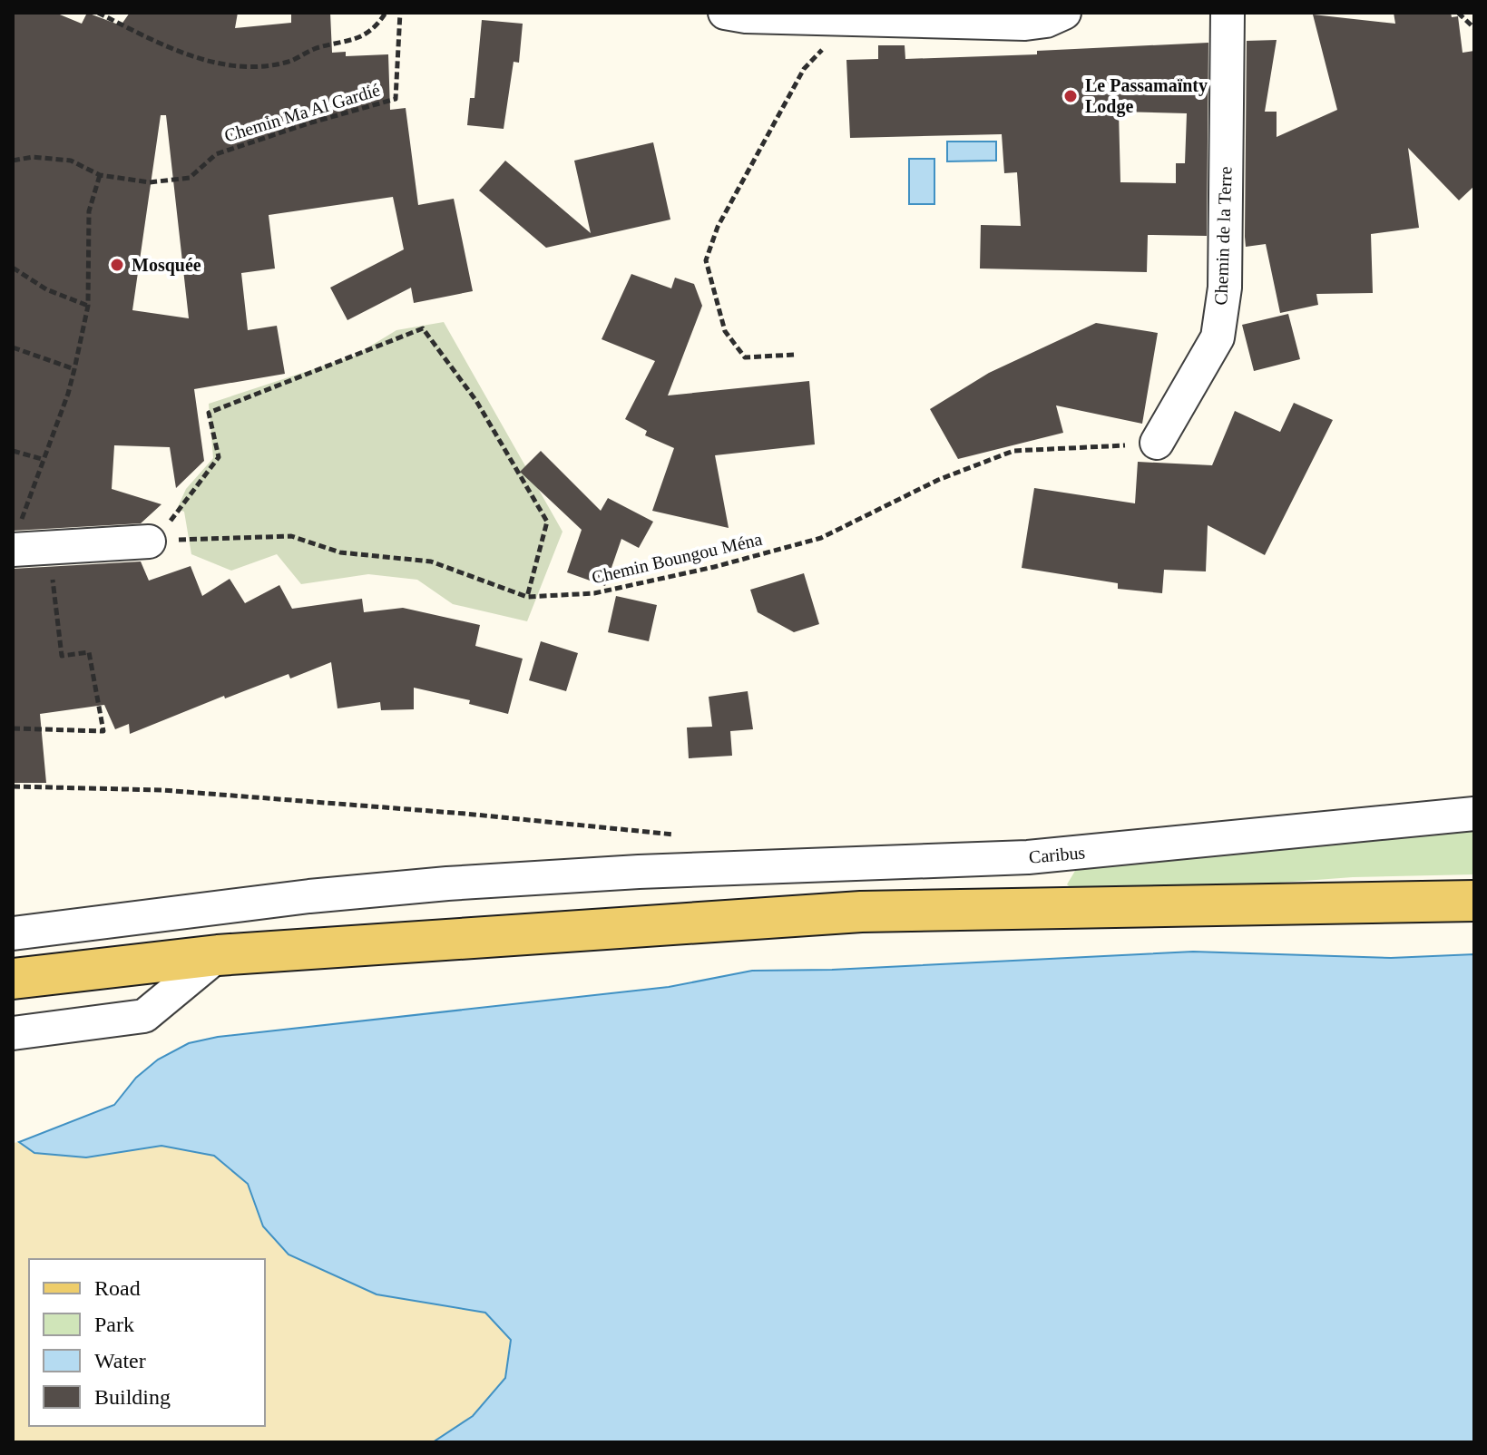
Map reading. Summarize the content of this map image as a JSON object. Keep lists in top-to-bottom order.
{
  "streets": {
    "street": ["Chemin de la Terre", "Caribus"],
    "path": ["Chemin Ma Al Gardié", "Chemin Boungou Ména"]
  },
  "crossings": [
    ["Chemin de la Terre", "Chemin Boungou Ména"]
  ],
  "places": ["Le Passamaïnty Lodge", "Mosquée"],
  "legend": [
    "Road",
    "Park",
    "Water",
    "Building"
  ]
}
